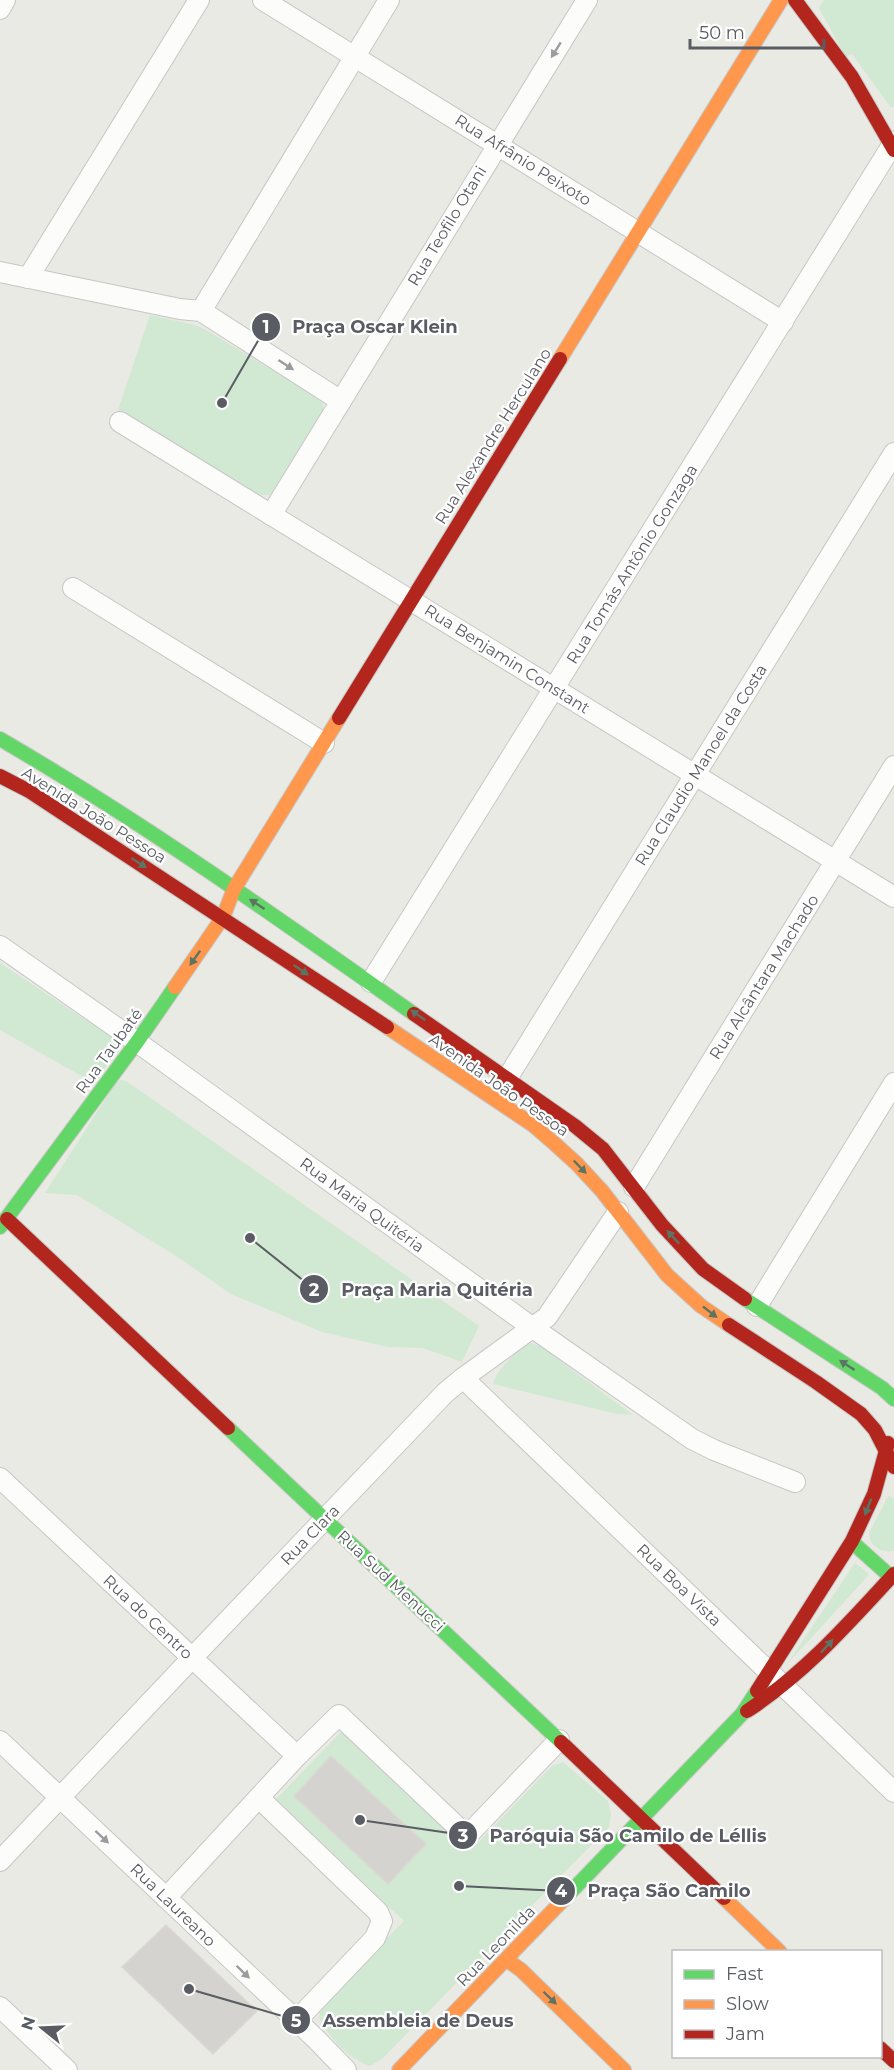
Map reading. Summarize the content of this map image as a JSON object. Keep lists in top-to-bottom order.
{
  "streets": {
    "main road": [
      "Rua Alexandre Herculano",
      "Avenida João Pessoa",
      "Rua Taubaté",
      "Rua Sud Menucci",
      "Rua Leonilda"
    ],
    "street": [
      "Rua Afrânio Peixoto",
      "Rua Teofilo Otani",
      "Rua Tomás Antônio Gonzaga",
      "Rua Benjamin Constant",
      "Rua Claudio Manoel da Costa",
      "Rua Alcântara Machado",
      "Rua Maria Quitéria",
      "Rua Clara",
      "Rua Boa Vista",
      "Rua do Centro",
      "Rua Laureano"
    ]
  },
  "crossings": [
    ["Rua Afrânio Peixoto", "Rua Teofilo Otani"],
    ["Rua Afrânio Peixoto", "Rua Alexandre Herculano"],
    ["Rua Afrânio Peixoto", "Rua Tomás Antônio Gonzaga"],
    ["Rua Teofilo Otani", "Rua Benjamin Constant"],
    ["Rua Alexandre Herculano", "Rua Benjamin Constant"],
    ["Rua Alexandre Herculano", "Avenida João Pessoa"],
    ["Rua Alexandre Herculano", "Rua Taubaté"],
    ["Rua Tomás Antônio Gonzaga", "Rua Benjamin Constant"],
    ["Rua Tomás Antônio Gonzaga", "Avenida João Pessoa"],
    ["Rua Benjamin Constant", "Rua Claudio Manoel da Costa"],
    ["Rua Benjamin Constant", "Rua Alcântara Machado"],
    ["Rua Claudio Manoel da Costa", "Avenida João Pessoa"],
    ["Avenida João Pessoa", "Rua Alcântara Machado"],
    ["Avenida João Pessoa", "Rua Taubaté"],
    ["Avenida João Pessoa", "Rua Clara"],
    ["Avenida João Pessoa", "Rua Leonilda"],
    ["Rua Taubaté", "Rua Maria Quitéria"],
    ["Rua Taubaté", "Rua Sud Menucci"],
    ["Rua Maria Quitéria", "Rua Clara"],
    ["Rua Clara", "Rua Sud Menucci"],
    ["Rua Clara", "Rua Boa Vista"],
    ["Rua Clara", "Rua do Centro"],
    ["Rua Clara", "Rua Laureano"],
    ["Rua Sud Menucci", "Rua Leonilda"],
    ["Rua Boa Vista", "Rua Leonilda"]
  ],
  "one_way": ["Rua Taubaté", "Rua Laureano"],
  "places": [
    "Praça Oscar Klein",
    "Praça Maria Quitéria",
    "Paróquia São Camilo de Léllis",
    "Praça São Camilo",
    "Assembleia de Deus"
  ],
  "legend": ["Fast", "Slow", "Jam"],
  "scale_bar": "50 m",
  "north": "left"
}
